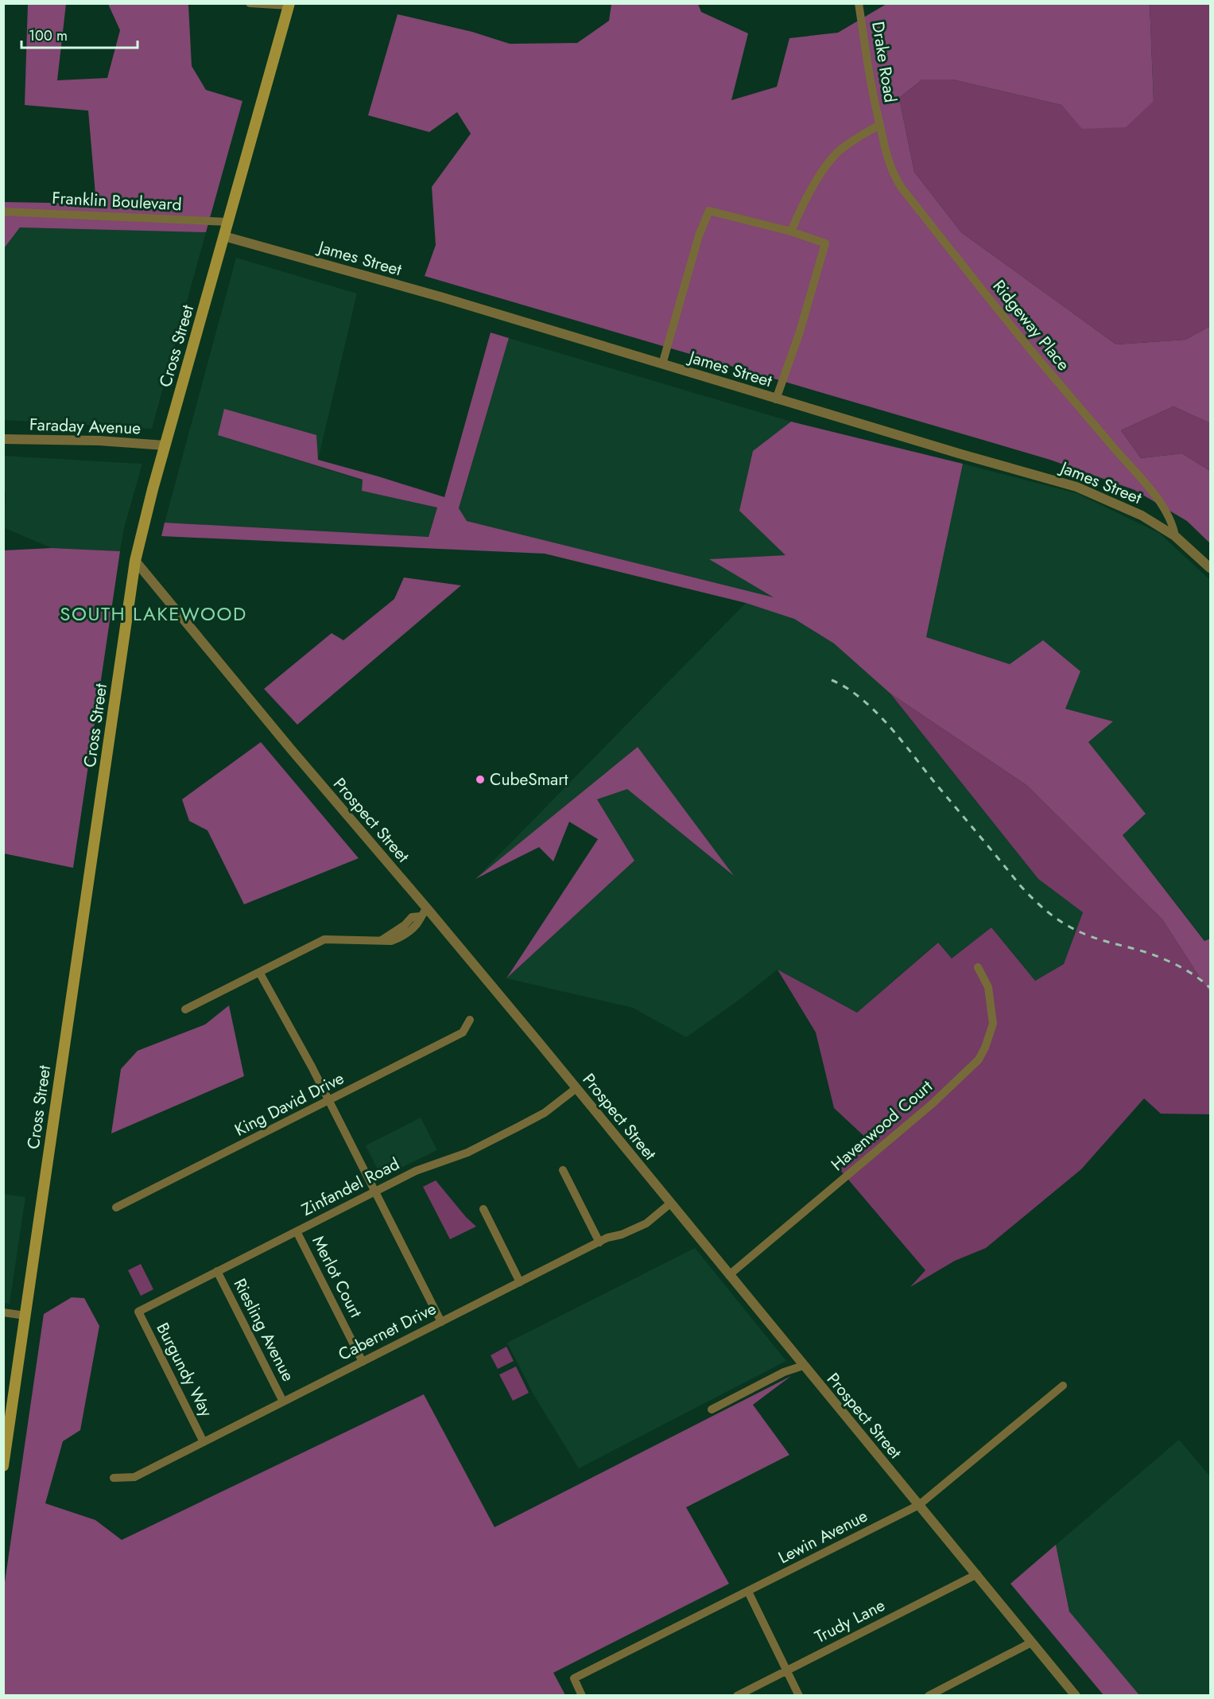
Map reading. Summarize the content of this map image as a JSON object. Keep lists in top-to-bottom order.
{
  "streets": {
    "main road": ["Cross Street"],
    "street": [
      "Drake Road",
      "Franklin Boulevard",
      "James Street",
      "Ridgeway Place",
      "Faraday Avenue",
      "Prospect Street",
      "King David Drive",
      "Havenwood Court",
      "Zinfandel Road",
      "Merlot Court",
      "Riesling Avenue",
      "Cabernet Drive",
      "Burgundy Way",
      "Lewin Avenue",
      "Trudy Lane"
    ]
  },
  "crossings": [
    ["Drake Road", "Ridgeway Place"],
    ["Franklin Boulevard", "Cross Street"],
    ["James Street", "Ridgeway Place"],
    ["James Street", "Cross Street"],
    ["Cross Street", "Faraday Avenue"],
    ["Cross Street", "Prospect Street"],
    ["Prospect Street", "Havenwood Court"],
    ["Prospect Street", "Zinfandel Road"],
    ["Prospect Street", "Cabernet Drive"],
    ["Prospect Street", "Lewin Avenue"],
    ["Prospect Street", "Trudy Lane"],
    ["Zinfandel Road", "Merlot Court"],
    ["Zinfandel Road", "Riesling Avenue"],
    ["Zinfandel Road", "Burgundy Way"],
    ["Merlot Court", "Cabernet Drive"],
    ["Riesling Avenue", "Cabernet Drive"],
    ["Cabernet Drive", "Burgundy Way"]
  ],
  "districts": ["SOUTH LAKEWOOD"],
  "places": ["CubeSmart"],
  "scale_bar": "100 m"
}
